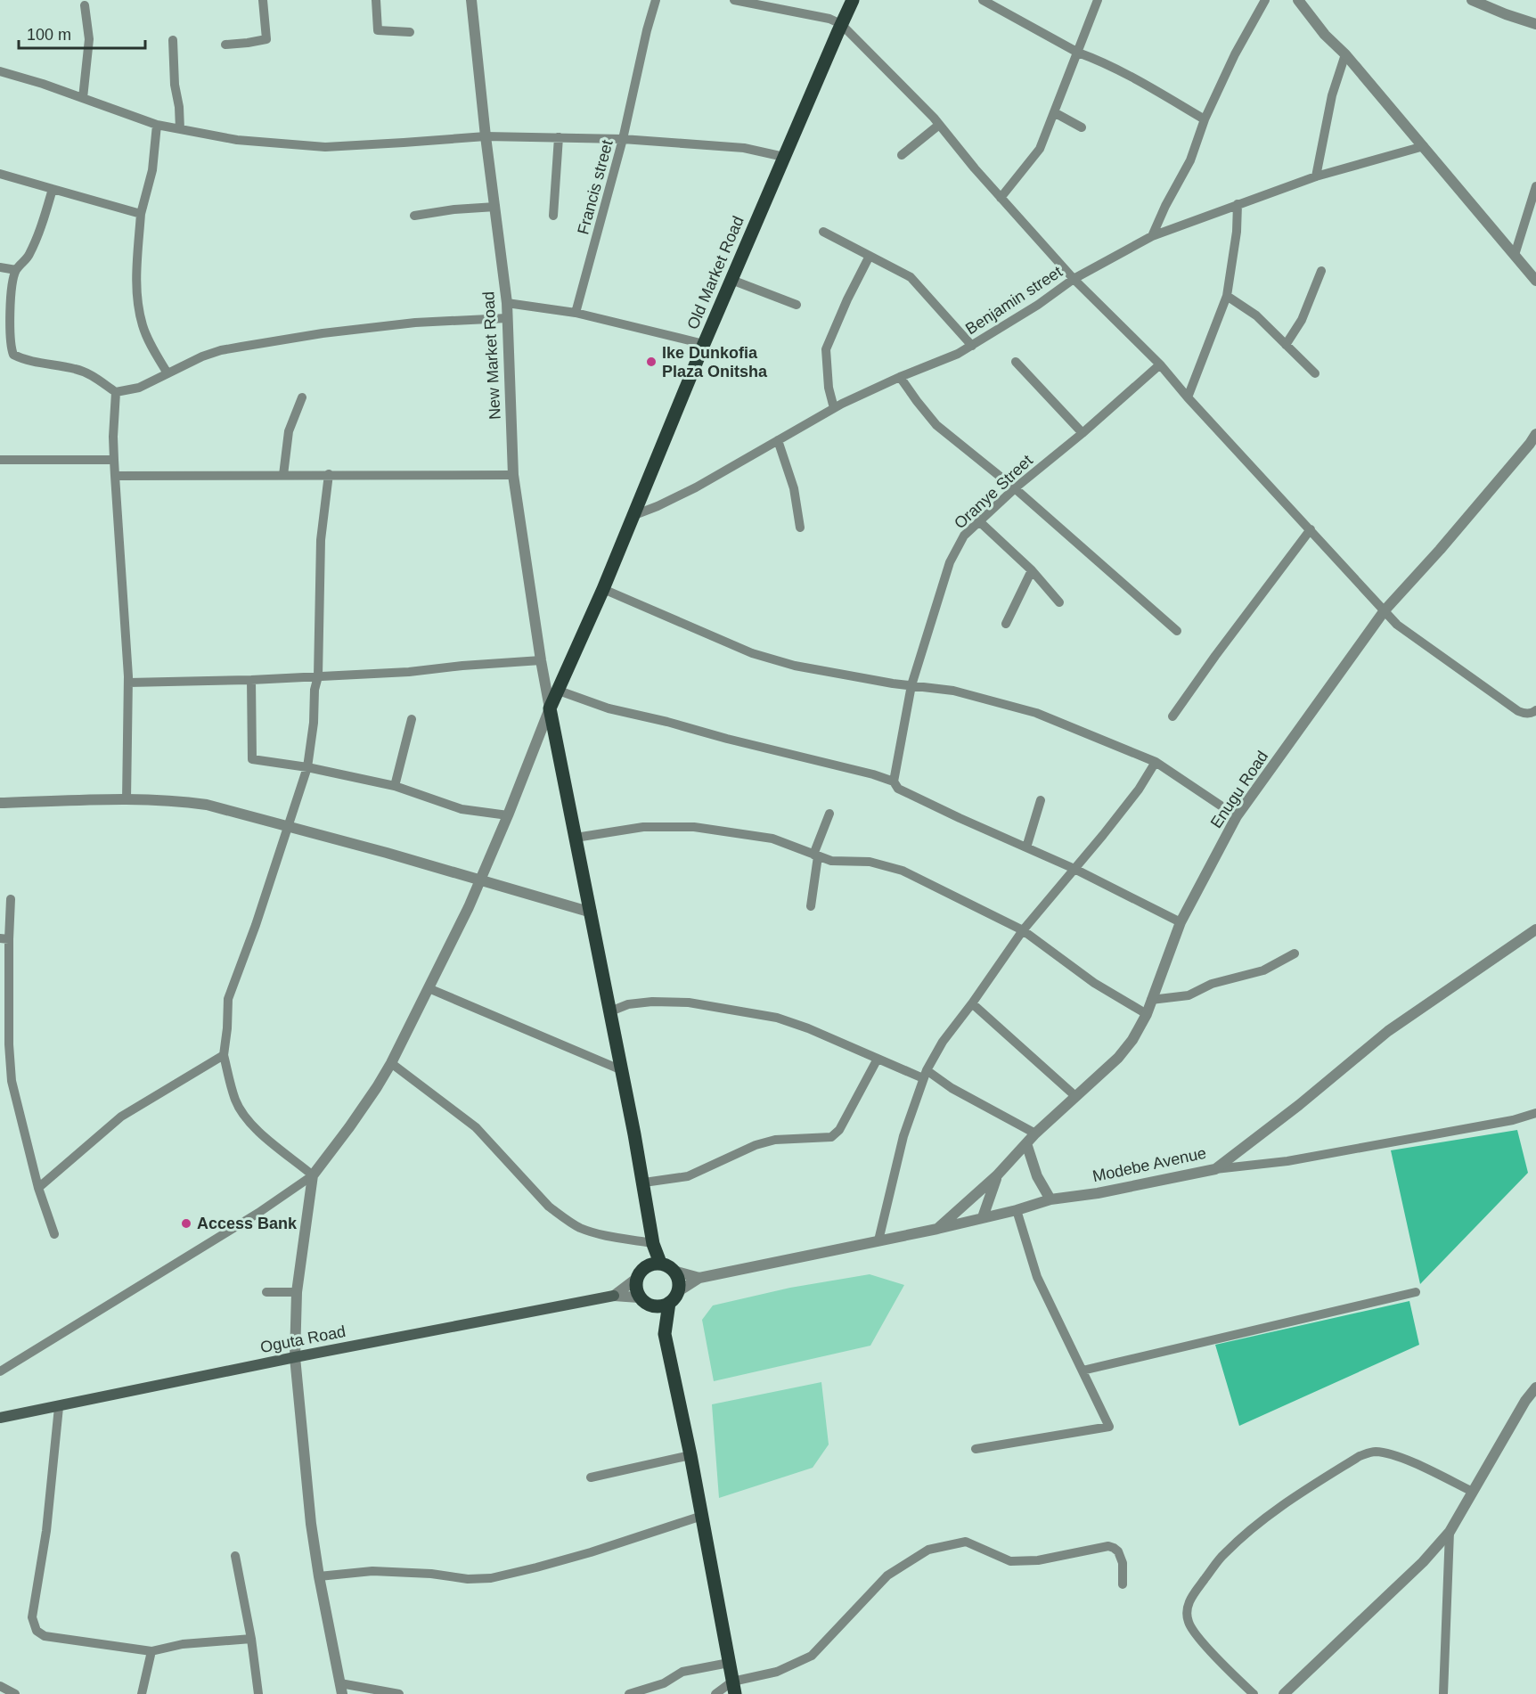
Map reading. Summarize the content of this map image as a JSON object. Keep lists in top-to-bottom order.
{
  "streets": {
    "main road": ["Old Market Road", "Oguta Road"],
    "street": [
      "Francis street",
      "Benjamin street",
      "New Market Road",
      "Oranye Street",
      "Enugu Road",
      "Modebe Avenue"
    ]
  },
  "crossings": [
    ["Old Market Road", "Benjamin street"],
    ["Old Market Road", "New Market Road"],
    ["Enugu Road", "Modebe Avenue"]
  ],
  "places": ["Ike Dunkofia Plaza Onitsha", "Access Bank"],
  "scale_bar": "100 m"
}
